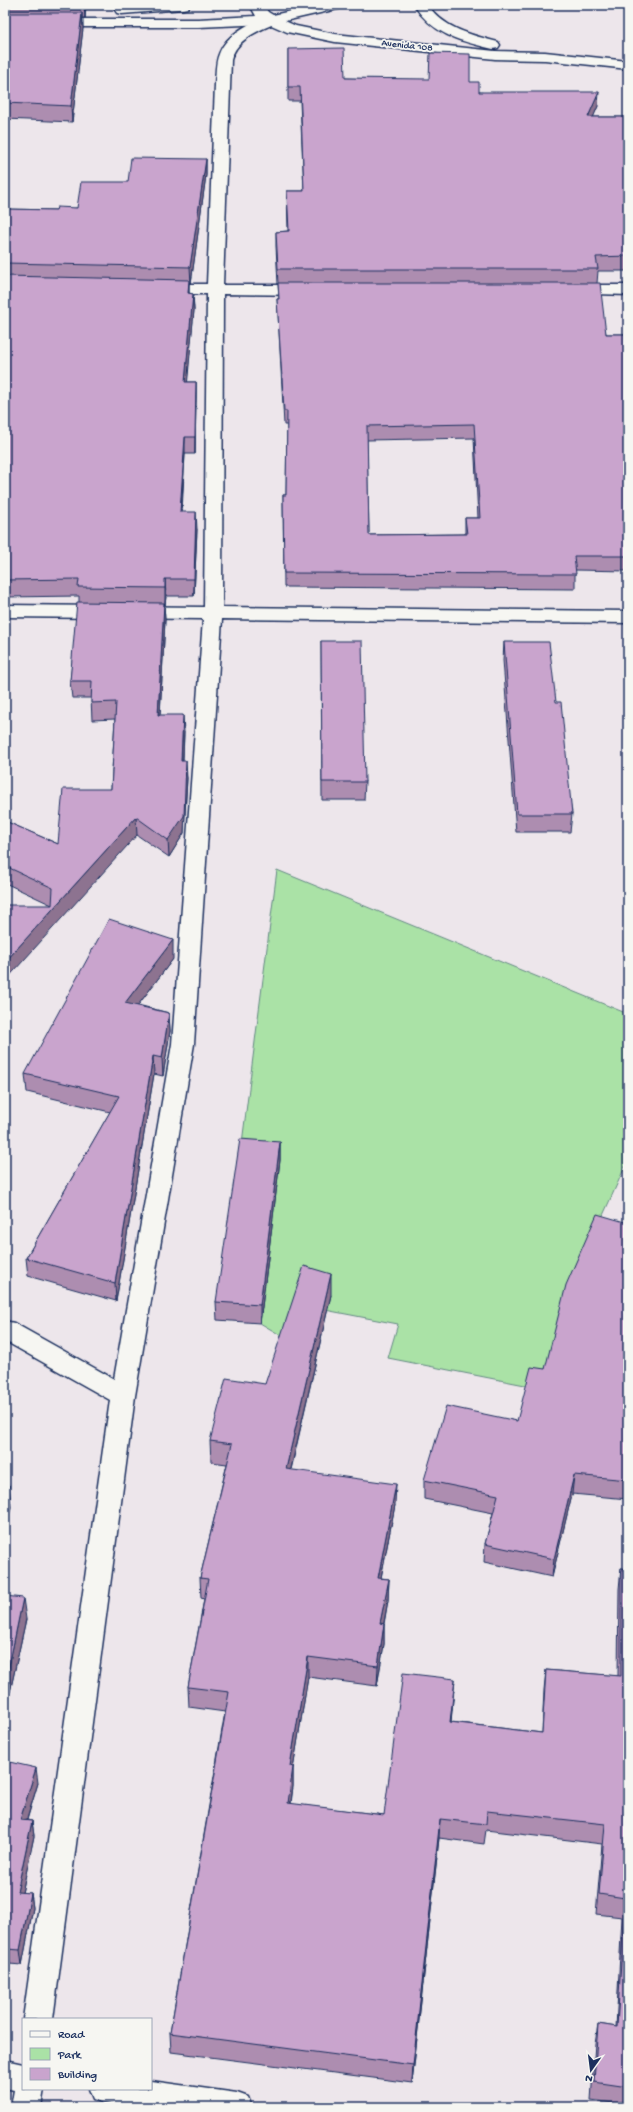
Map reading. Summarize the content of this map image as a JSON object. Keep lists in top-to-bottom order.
{
  "streets": {
    "street": ["Avenida 108"]
  },
  "legend": ["Road", "Park", "Building"],
  "north": "bottom"
}
